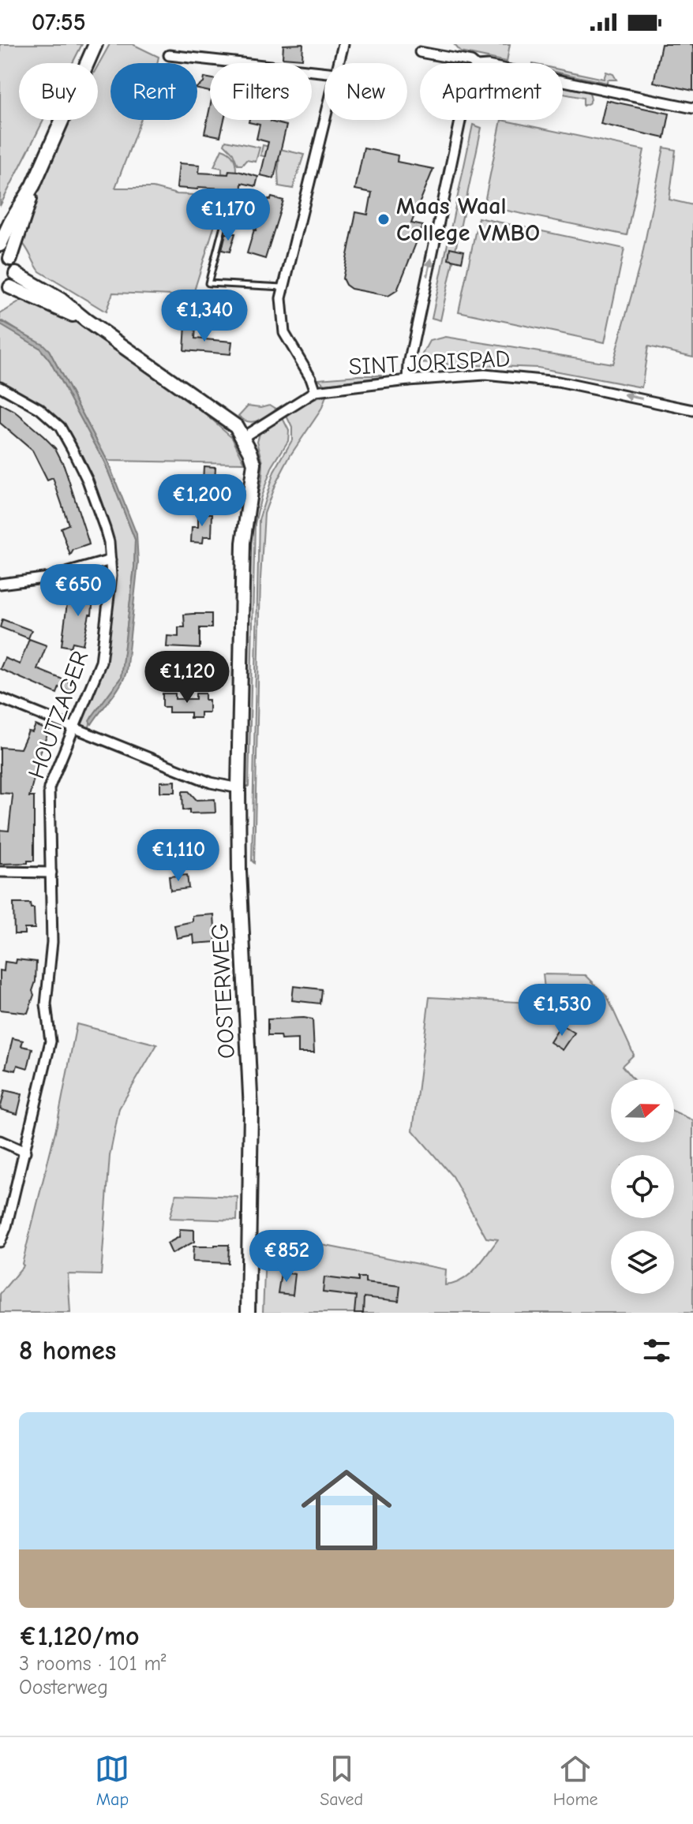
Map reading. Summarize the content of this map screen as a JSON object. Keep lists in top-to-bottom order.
{
  "streets": {
    "street": ["SINT JORISPAD", "HOUTZAGER", "OOSTERWEG"]
  },
  "one_way": ["SINT JORISPAD"],
  "places": ["Maas Waal College VMBO"],
  "north": "right",
  "page": {
    "status": "07:55",
    "chip": [
      "Buy",
      "Rent",
      "Filters",
      "New",
      "Apartment"
    ],
    "price": [
      "€1,170",
      "€1,340",
      "€1,200",
      "€650",
      "€1,120",
      "€1,110",
      "€1,530",
      "€852"
    ],
    "heading": "8 homes",
    "list": [
      {
        "name": "€1,120/mo",
        "note": "3 rooms · 101 m² · Oosterweg"
      }
    ],
    "tabs": ["Map", "Saved", "Home"]
  }
}
